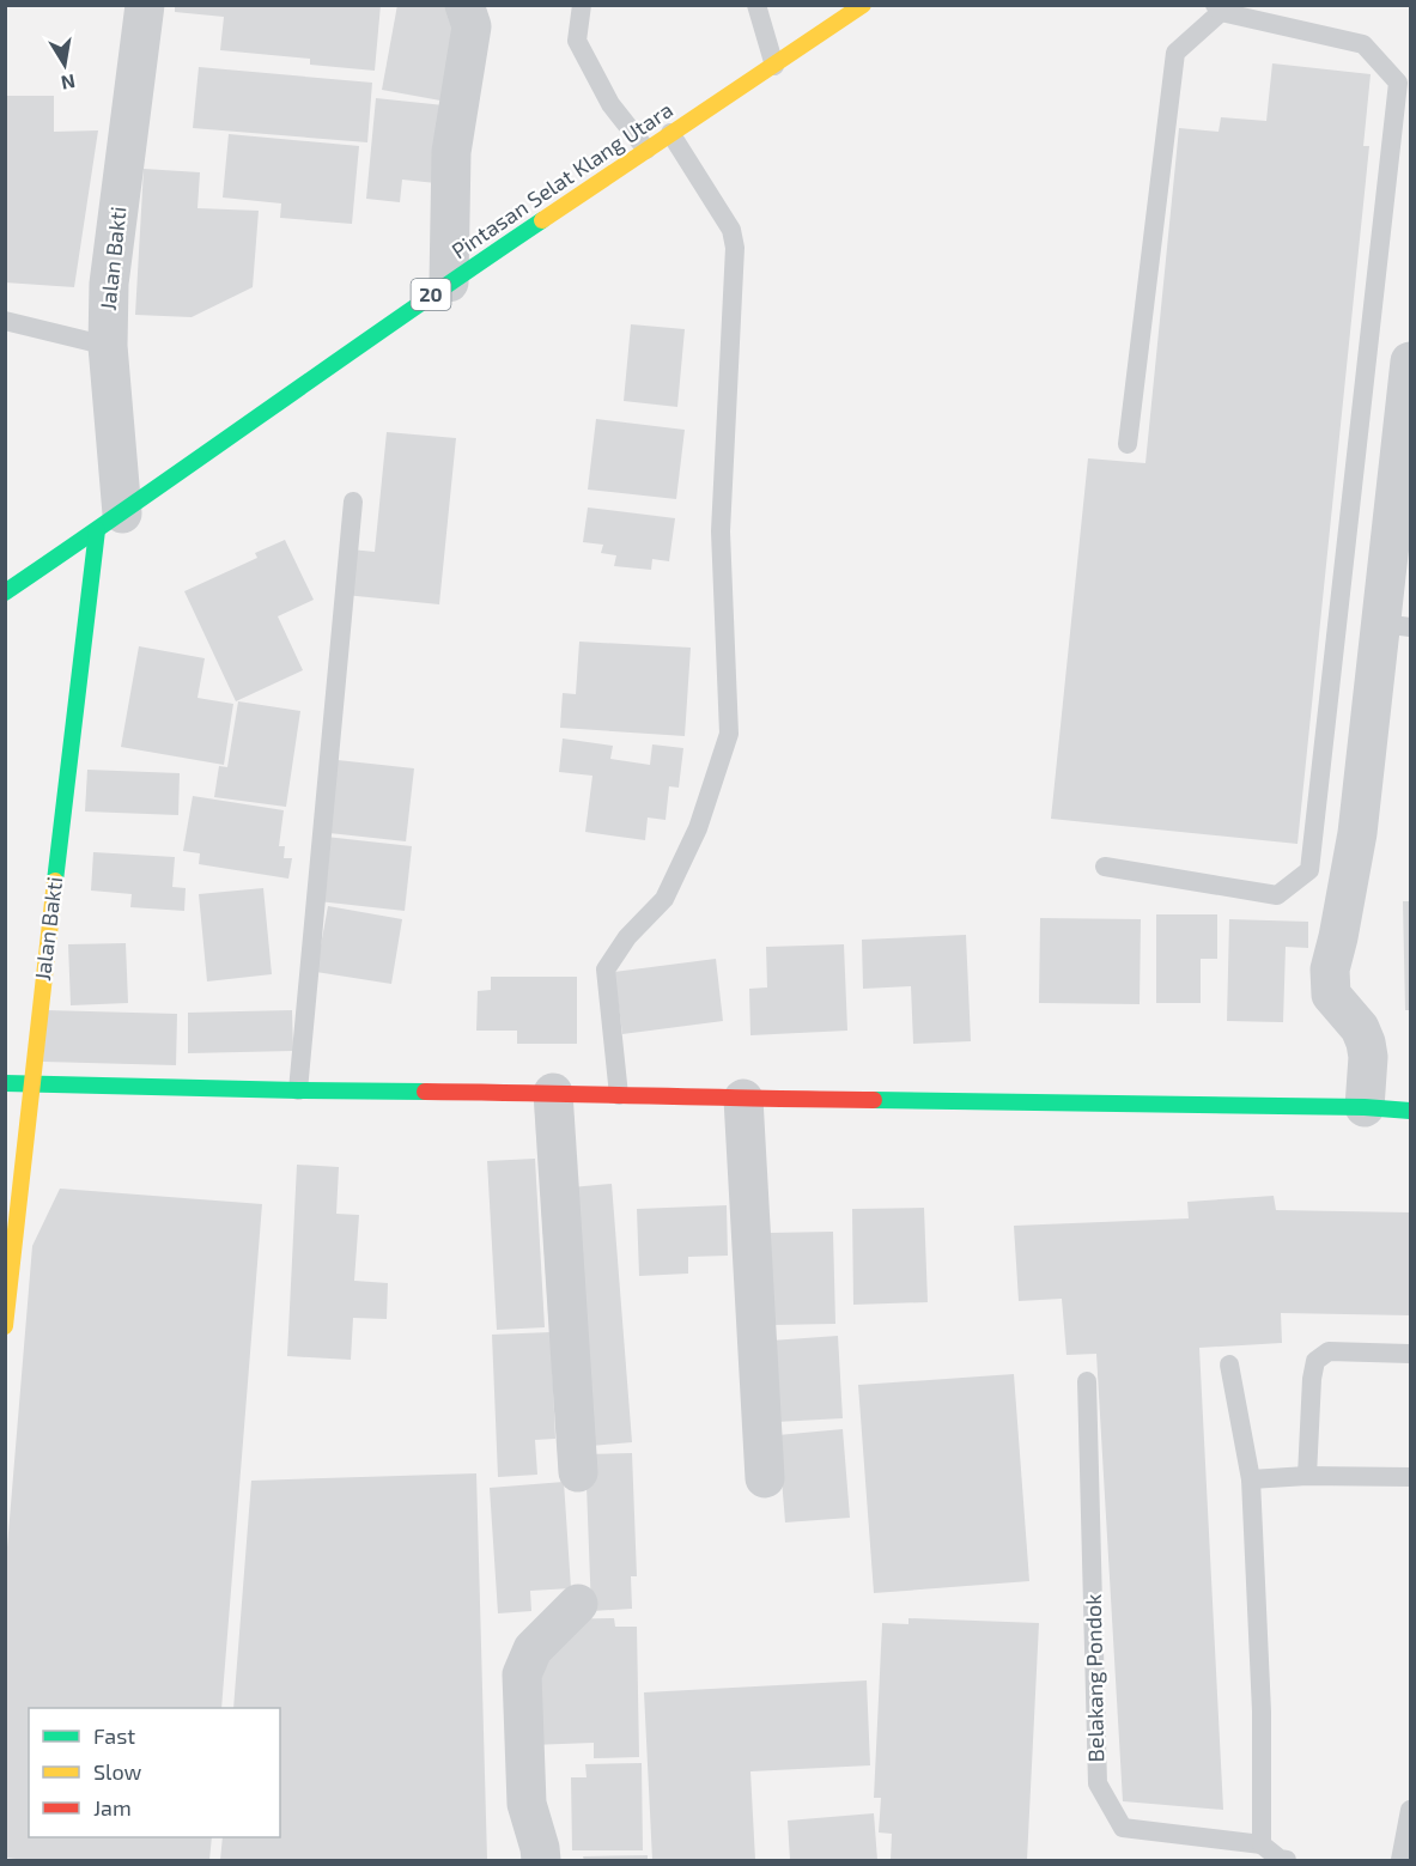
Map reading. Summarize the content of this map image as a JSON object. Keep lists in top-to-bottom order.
{
  "streets": {
    "main road": ["Pintasan Selat Klang Utara", "Jalan Bakti", "20"],
    "lane": ["Belakang Pondok"]
  },
  "crossings": [
    ["Pintasan Selat Klang Utara", "Jalan Bakti"]
  ],
  "legend": ["Fast", "Slow", "Jam"],
  "north": "bottom"
}
